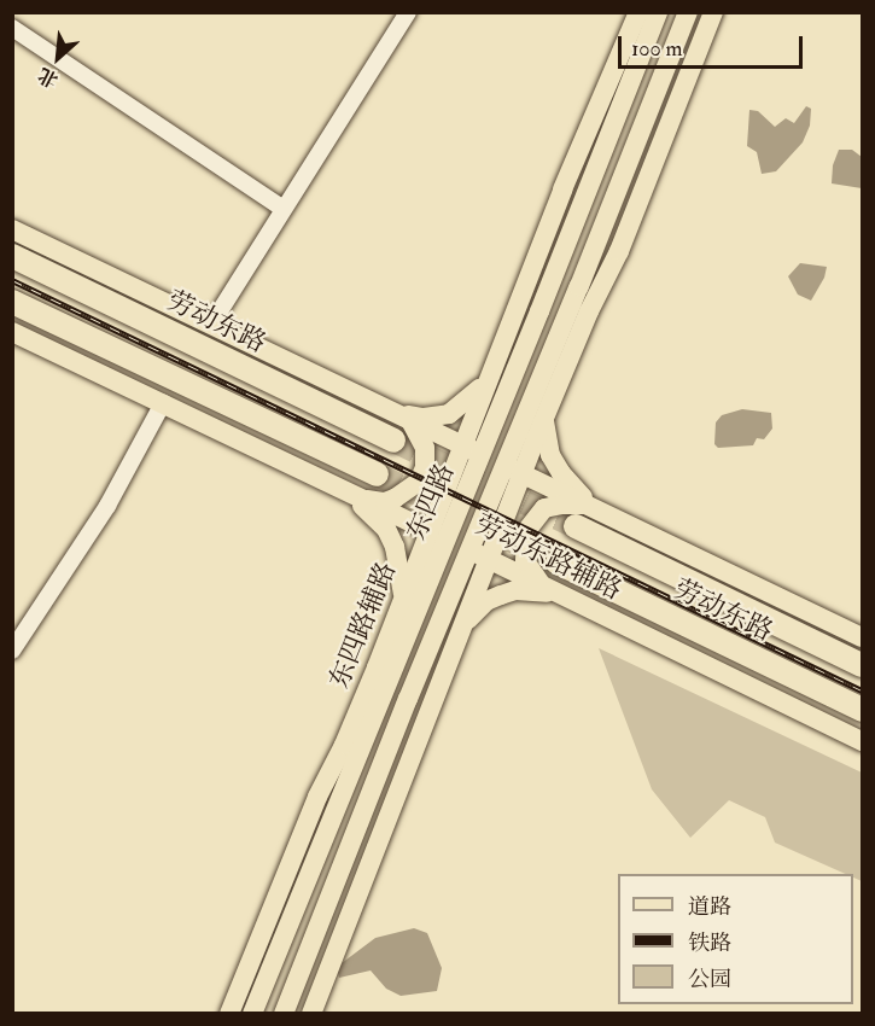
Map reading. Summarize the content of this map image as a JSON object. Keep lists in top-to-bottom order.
{
  "streets": {
    "highway": ["劳动东路"],
    "main road": ["东四路", "劳动东路辅路", "东四路辅路"]
  },
  "crossings": [
    ["东四路", "劳动东路辅路"],
    ["东四路", "东四路辅路"]
  ],
  "legend": ["道路", "铁路", "公园"],
  "scale_bar": "100 m",
  "north": "bottom left"
}
